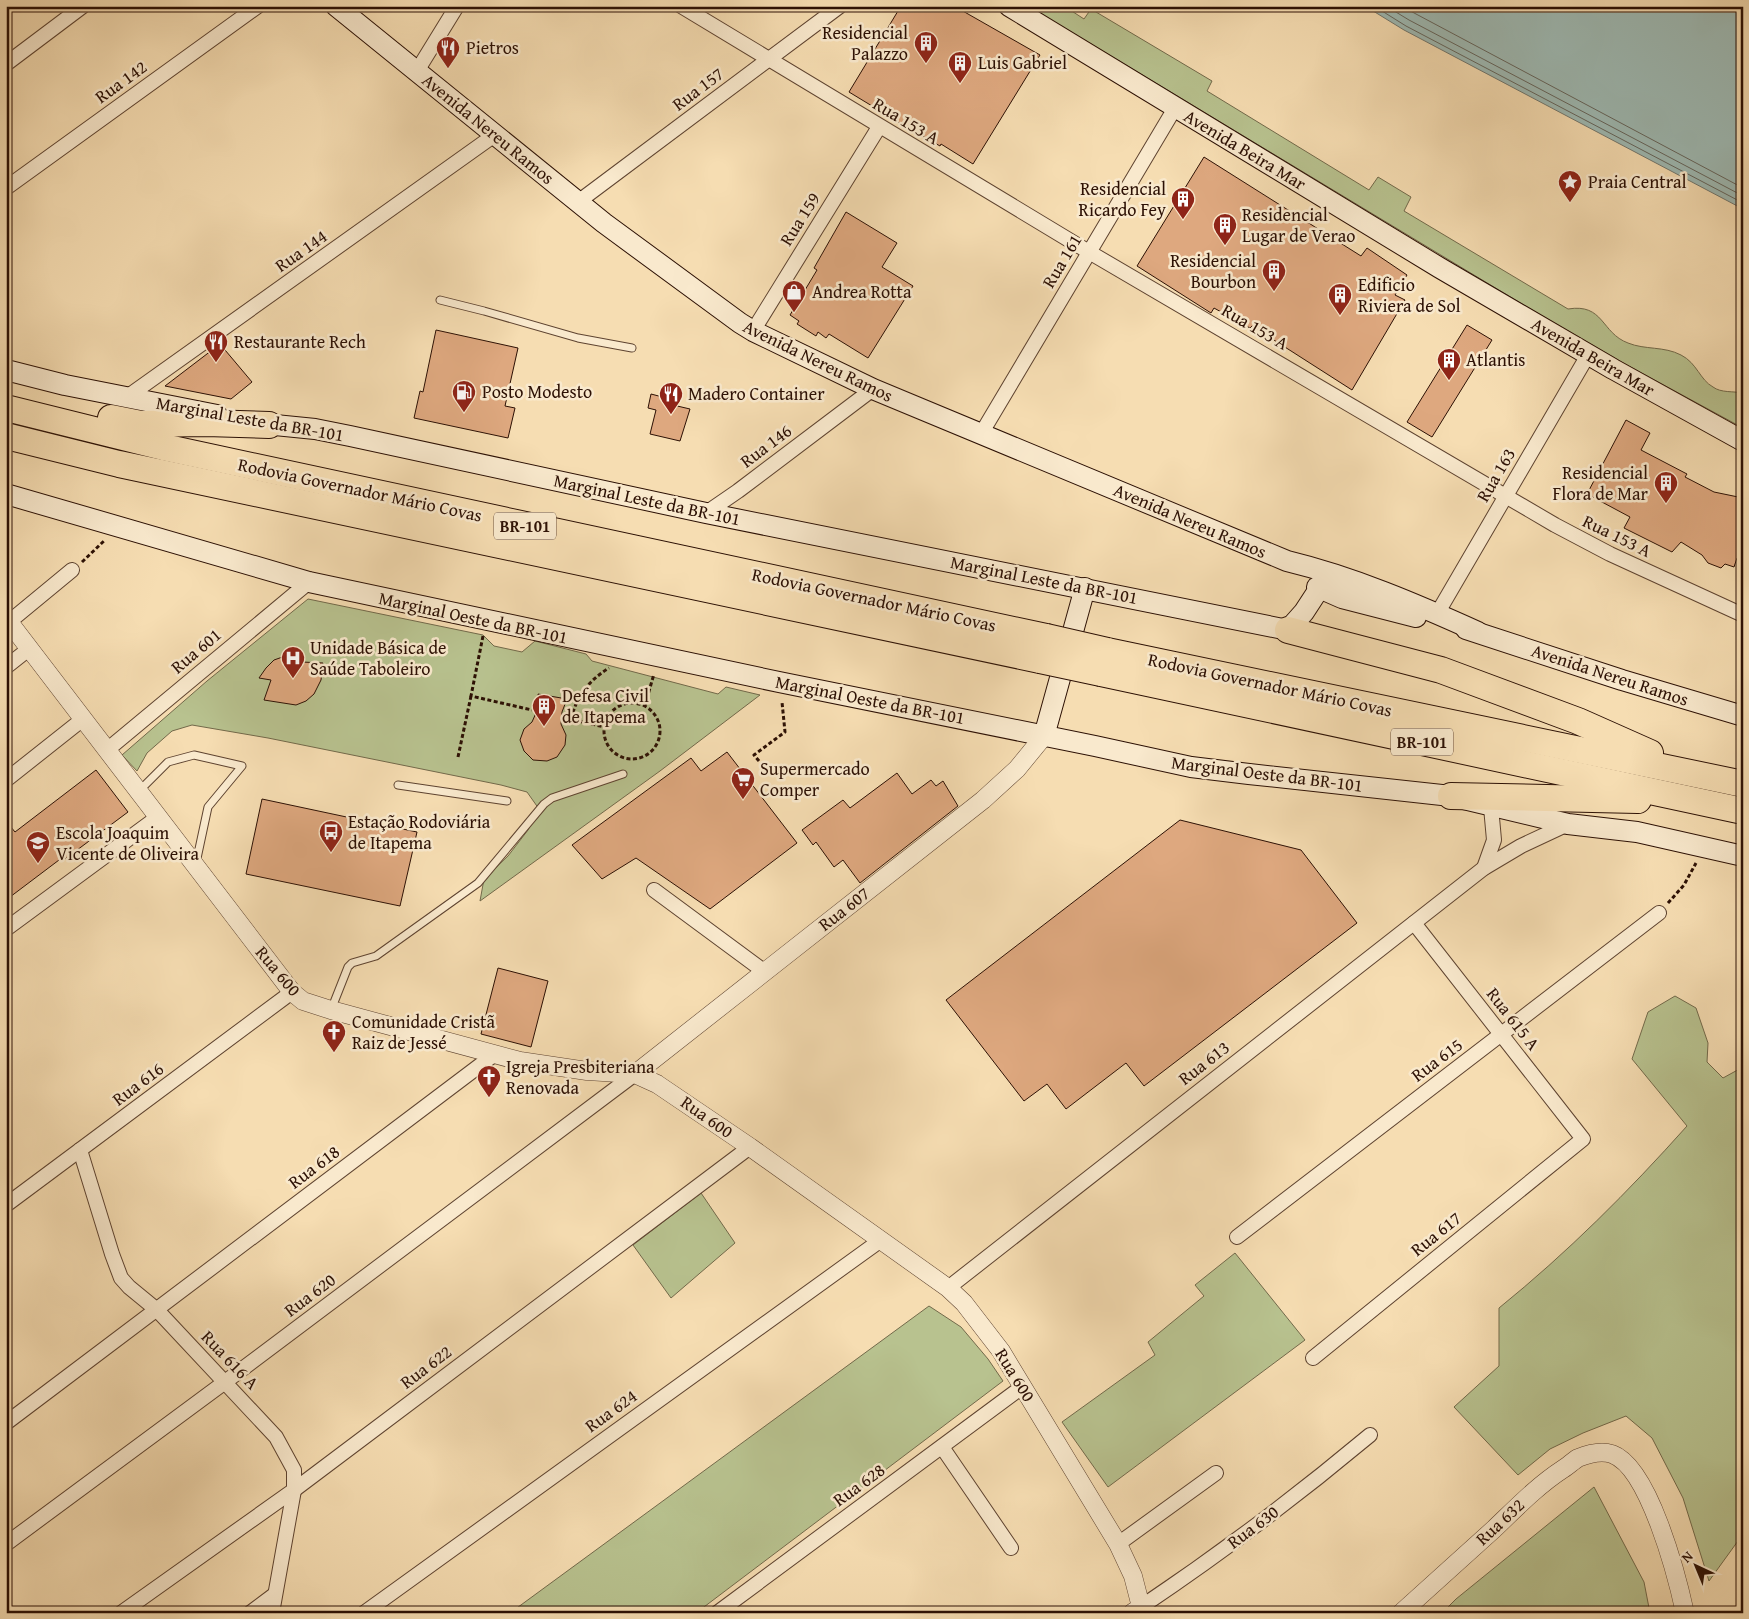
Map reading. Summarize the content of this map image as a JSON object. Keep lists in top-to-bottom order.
{
  "streets": {
    "highway": ["Rodovia Governador Mário Covas", "BR-101"],
    "main road": [
      "Avenida Nereu Ramos",
      "Avenida Beira Mar",
      "Marginal Leste da BR-101",
      "Marginal Oeste da BR-101"
    ],
    "street": [
      "Rua 142",
      "Rua 157",
      "Rua 153 A",
      "Rua 159",
      "Rua 144",
      "Rua 161",
      "Rua 146",
      "Rua 163",
      "Rua 601",
      "Rua 607",
      "Rua 600",
      "Rua 615 A",
      "Rua 615",
      "Rua 613",
      "Rua 616",
      "Rua 618",
      "Rua 617",
      "Rua 620",
      "Rua 616 A",
      "Rua 622",
      "Rua 624",
      "Rua 628",
      "Rua 632",
      "Rua 630"
    ]
  },
  "crossings": [
    ["Rua 157", "Rua 153 A"],
    ["Rua 157", "Avenida Nereu Ramos"],
    ["Rua 153 A", "Rua 159"],
    ["Rua 153 A", "Rua 161"],
    ["Rua 153 A", "Rua 163"],
    ["Avenida Nereu Ramos", "Rua 159"],
    ["Avenida Nereu Ramos", "Rua 144"],
    ["Avenida Nereu Ramos", "Rua 161"],
    ["Avenida Nereu Ramos", "Rua 146"],
    ["Avenida Nereu Ramos", "Rua 163"],
    ["Avenida Beira Mar", "Rua 161"],
    ["Avenida Beira Mar", "Rua 163"],
    ["Rua 144", "Marginal Leste da BR-101"],
    ["Marginal Leste da BR-101", "Rua 146"],
    ["Marginal Oeste da BR-101", "Rua 601"],
    ["Marginal Oeste da BR-101", "Rua 607"],
    ["Marginal Oeste da BR-101", "Rua 613"],
    ["Rua 601", "Rua 600"],
    ["Rua 607", "Rua 600"],
    ["Rua 607", "Rua 620"],
    ["Rua 600", "Rua 613"],
    ["Rua 600", "Rua 616"],
    ["Rua 600", "Rua 618"],
    ["Rua 600", "Rua 620"],
    ["Rua 600", "Rua 622"],
    ["Rua 600", "Rua 624"],
    ["Rua 600", "Rua 628"],
    ["Rua 600", "Rua 630"],
    ["Rua 615 A", "Rua 615"],
    ["Rua 615 A", "Rua 613"],
    ["Rua 615 A", "Rua 617"],
    ["Rua 616", "Rua 616 A"],
    ["Rua 618", "Rua 616 A"],
    ["Rua 620", "Rua 616 A"],
    ["Rua 616 A", "Rua 622"]
  ],
  "places": {
    "building": [
      "Residencial Palazzo",
      "Luis Gabriel",
      "Residencial Ricardo Fey",
      "Residencial Lugar de Verao",
      "Residencial Bourbon",
      "Edificio Riviera de Sol",
      "Atlantis",
      "Residencial Flora de Mar",
      "Defesa Civil de Itapema"
    ],
    "restaurant": ["Pietros", "Restaurante Rech", "Madero Container"],
    "place": ["Praia Central"],
    "shop": ["Andrea Rotta"],
    "fuel station": ["Posto Modesto"],
    "hospital": ["Unidade Básica de Saúde Taboleiro"],
    "supermarket": ["Supermercado Comper"],
    "bus stop": ["Estação Rodoviária de Itapema"],
    "school or university": ["Escola Joaquim Vicente de Oliveira"],
    "church": ["Comunidade Cristã Raiz de Jessé", "Igreja Presbiteriana Renovada"]
  },
  "north": "top left"
}
